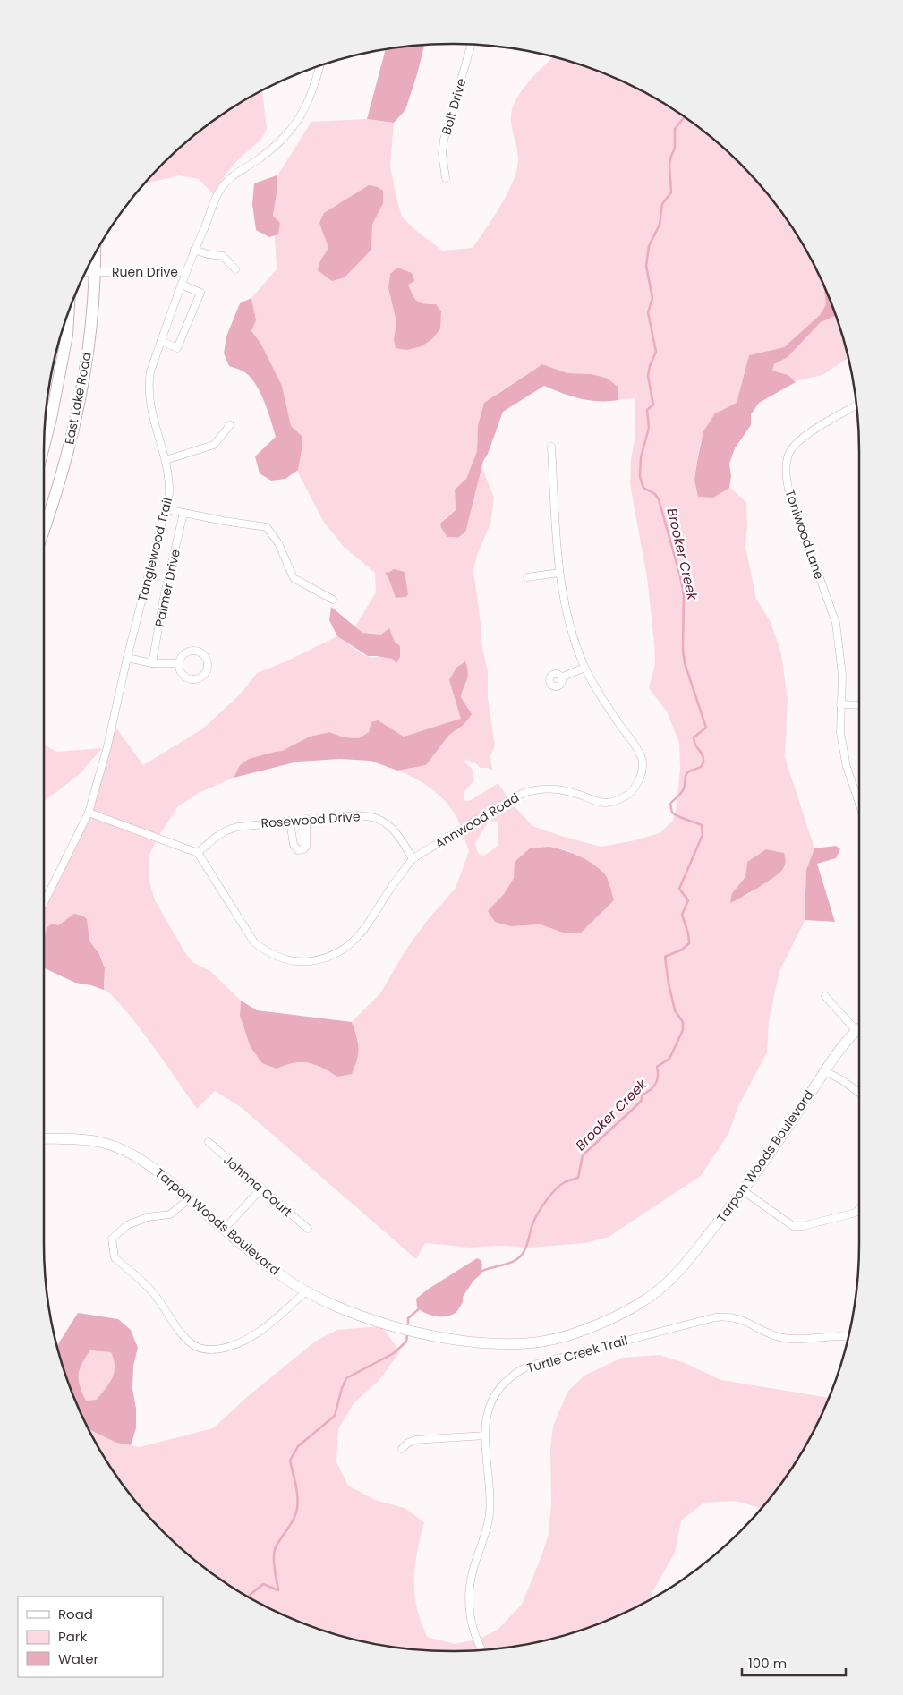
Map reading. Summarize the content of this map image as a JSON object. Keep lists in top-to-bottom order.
{
  "streets": {
    "main road": ["East Lake Road"],
    "street": [
      "Bolt Drive",
      "Ruen Drive",
      "Toniwood Lane",
      "Tanglewood Trail",
      "Palmer Drive",
      "Rosewood Drive",
      "Annwood Road",
      "Tarpon Woods Boulevard",
      "Johnna Court",
      "Turtle Creek Trail"
    ]
  },
  "crossings": [
    ["Ruen Drive", "East Lake Road"],
    ["Ruen Drive", "Tanglewood Trail"],
    ["Rosewood Drive", "Annwood Road"]
  ],
  "water": ["Brooker Creek"],
  "legend": ["Road", "Park", "Water"],
  "scale_bar": "100 m"
}
